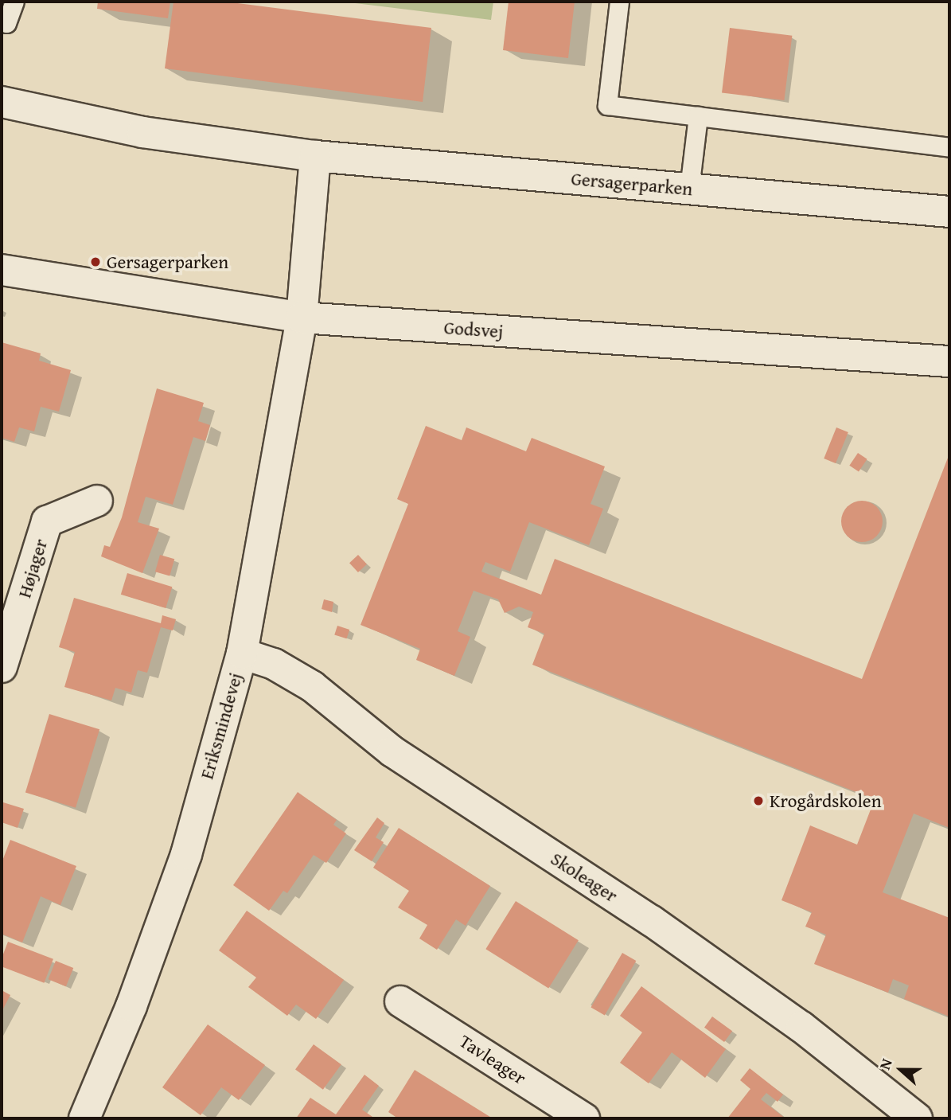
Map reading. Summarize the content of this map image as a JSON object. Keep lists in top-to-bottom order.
{
  "streets": {
    "street": [
      "Gersagerparken",
      "Godsvej",
      "Højager",
      "Eriksmindevej",
      "Skoleager",
      "Tavleager"
    ]
  },
  "crossings": [
    ["Godsvej", "Eriksmindevej"],
    ["Eriksmindevej", "Skoleager"]
  ],
  "places": ["Gersagerparken", "Krogårdskolen"],
  "north": "left"
}
